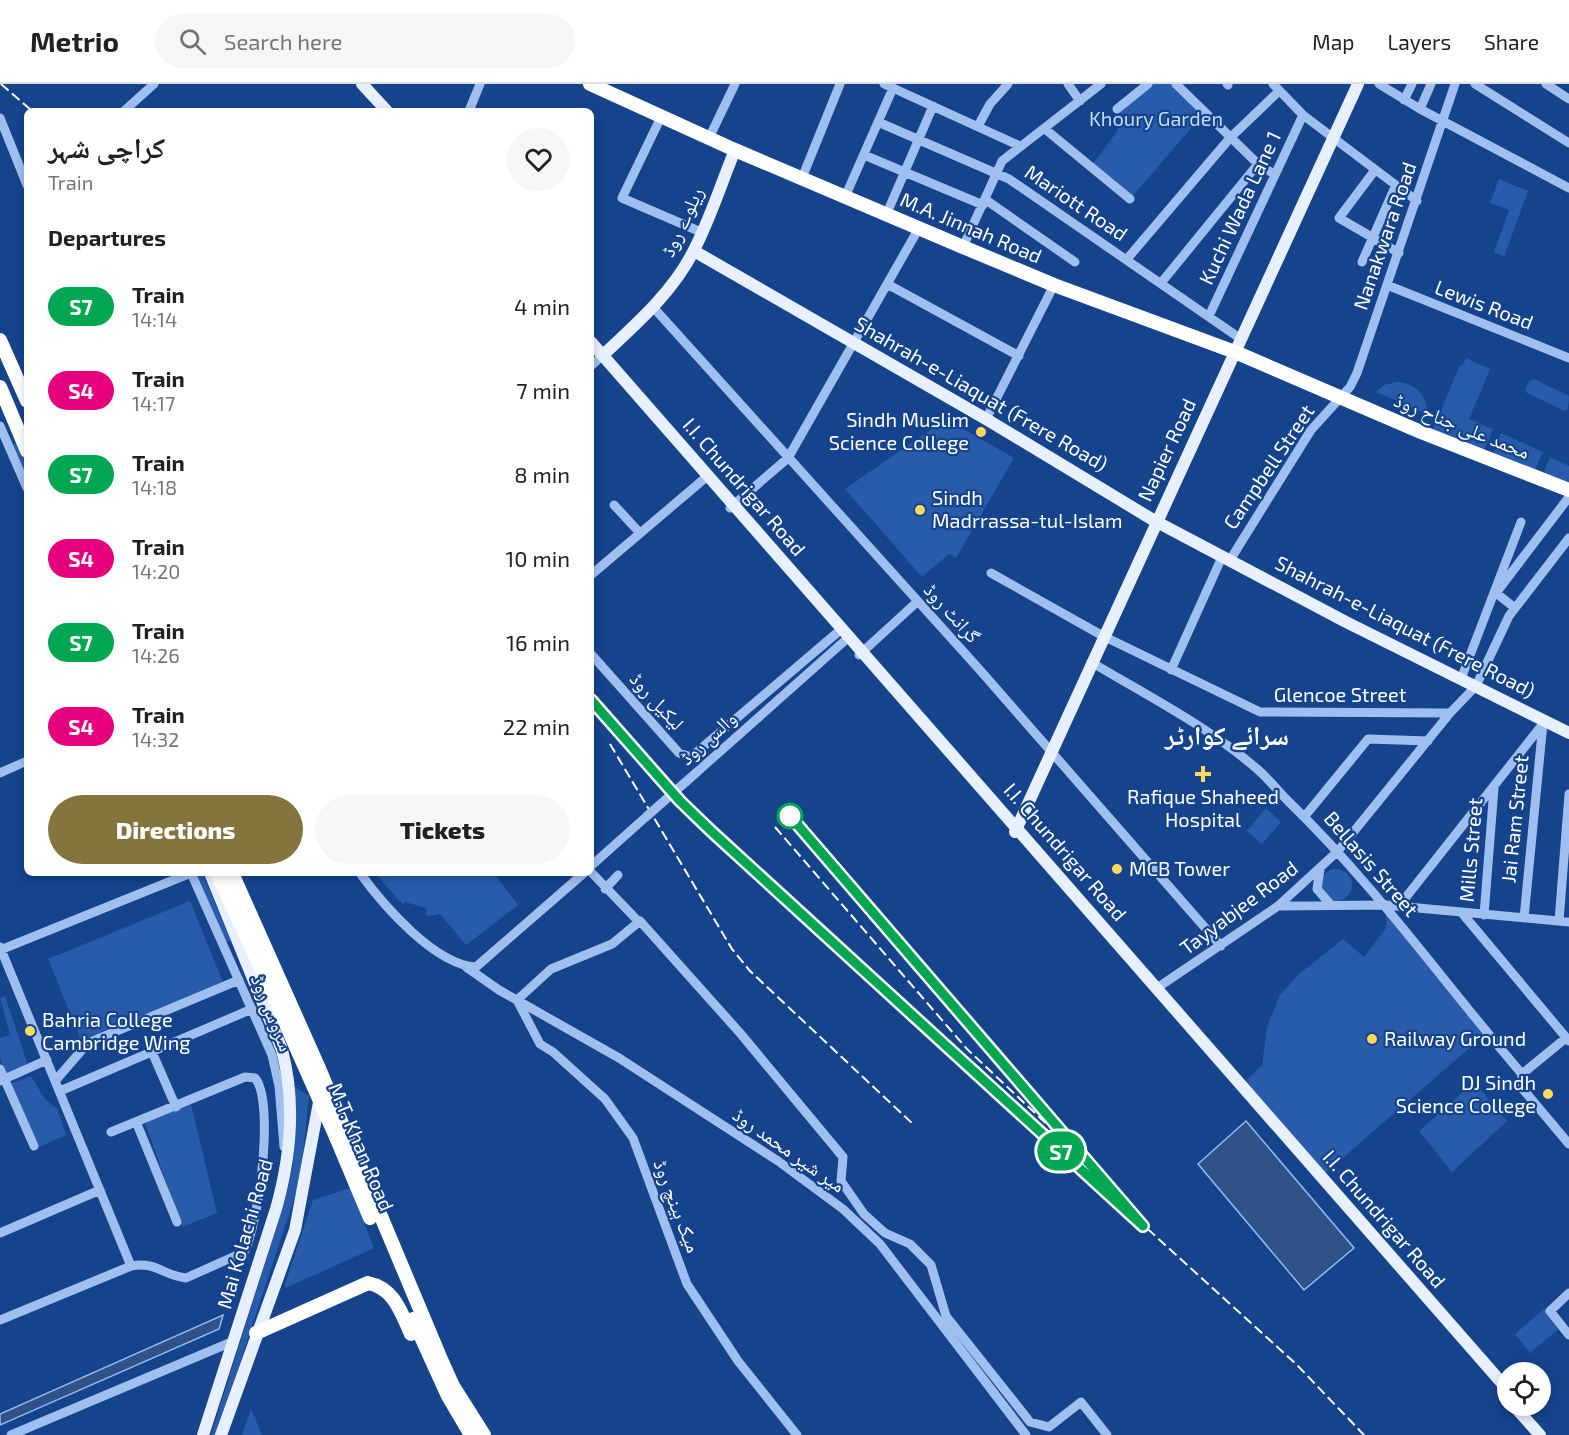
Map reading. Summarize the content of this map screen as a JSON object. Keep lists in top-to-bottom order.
{
  "streets": {
    "highway": ["M.A. Jinnah Road", "محمد علی جناح روڈ", "M.T. Khan Road"],
    "main road": [
      "ریلوے روڈ",
      "Shahrah-e-Liaquat (Frere Road)",
      "Napier Road",
      "I.I. Chundrigar Road",
      "Mai Kolachi Road"
    ],
    "street": [
      "Mariott Road",
      "Kuchi Wada Lane 1",
      "Nanakwara Road",
      "Lewis Road",
      "Campbell Street",
      "گرانٹ روڈ",
      "Glencoe Street",
      "لیکیل روڈ",
      "والس روڈ",
      "Jai Ram Street",
      "Mills Street",
      "Bellasis Street",
      "Tayyabjee Road",
      "سروس روڈ",
      "میر شیر محمد روڈ",
      "میک ہینچ روڈ"
    ]
  },
  "crossings": [
    ["Mariott Road", "Kuchi Wada Lane 1"],
    ["Mariott Road", "Napier Road"],
    ["ریلوے روڈ", "M.A. Jinnah Road"],
    ["ریلوے روڈ", "Shahrah-e-Liaquat (Frere Road)"],
    ["ریلوے روڈ", "I.I. Chundrigar Road"],
    ["ریلوے روڈ", "گرانٹ روڈ"],
    ["M.A. Jinnah Road", "Nanakwara Road"],
    ["M.A. Jinnah Road", "محمد علی جناح روڈ"],
    ["M.A. Jinnah Road", "Napier Road"],
    ["M.A. Jinnah Road", "Campbell Street"],
    ["Nanakwara Road", "Lewis Road"],
    ["Nanakwara Road", "محمد علی جناح روڈ"],
    ["Nanakwara Road", "Campbell Street"],
    ["Shahrah-e-Liaquat (Frere Road)", "Napier Road"],
    ["Shahrah-e-Liaquat (Frere Road)", "Campbell Street"],
    ["Shahrah-e-Liaquat (Frere Road)", "Jai Ram Street"],
    ["Shahrah-e-Liaquat (Frere Road)", "Tayyabjee Road"],
    ["محمد علی جناح روڈ", "Campbell Street"],
    ["Napier Road", "I.I. Chundrigar Road"],
    ["Napier Road", "گرانٹ روڈ"],
    ["Napier Road", "Glencoe Street"],
    ["Napier Road", "Bellasis Street"],
    ["Campbell Street", "Glencoe Street"],
    ["I.I. Chundrigar Road", "لیکیل روڈ"],
    ["I.I. Chundrigar Road", "والس روڈ"],
    ["I.I. Chundrigar Road", "Tayyabjee Road"],
    ["گرانٹ روڈ", "Tayyabjee Road"],
    ["Glencoe Street", "Tayyabjee Road"],
    ["لیکیل روڈ", "والس روڈ"],
    ["Bellasis Street", "Tayyabjee Road"],
    ["سروس روڈ", "Mai Kolachi Road"],
    ["M.T. Khan Road", "Mai Kolachi Road"],
    ["میر شیر محمد روڈ", "میک ہینچ روڈ"]
  ],
  "districts": ["سرائے کوارٹر"],
  "parks": ["Khoury Garden"],
  "places": {
    "other": [
      "Sindh Muslim Science College",
      "Sindh Madrrassa-tul-Islam",
      "MCB Tower",
      "Bahria College Cambridge Wing",
      "Railway Ground",
      "DJ Sindh Science College"
    ],
    "health": ["Rafique Shaheed Hospital"]
  },
  "page": {
    "header": "Metrio",
    "search": "Search here",
    "nav": ["Map", "Layers", "Share"],
    "on_map": "S7",
    "heading": [
      ["کراچی شہر", "Train"],
      "Departures"
    ],
    "list": [
      {
        "mark": "S7",
        "name": "Train",
        "note": "14:14",
        "value": "4 min"
      },
      {
        "mark": "S4",
        "name": "Train",
        "note": "14:17",
        "value": "7 min"
      },
      {
        "mark": "S7",
        "name": "Train",
        "note": "14:18",
        "value": "8 min"
      },
      {
        "mark": "S4",
        "name": "Train",
        "note": "14:20",
        "value": "10 min"
      },
      {
        "mark": "S7",
        "name": "Train",
        "note": "14:26",
        "value": "16 min"
      },
      {
        "mark": "S4",
        "name": "Train",
        "note": "14:32",
        "value": "22 min"
      }
    ],
    "buttons": ["Directions", "Tickets"]
  }
}
